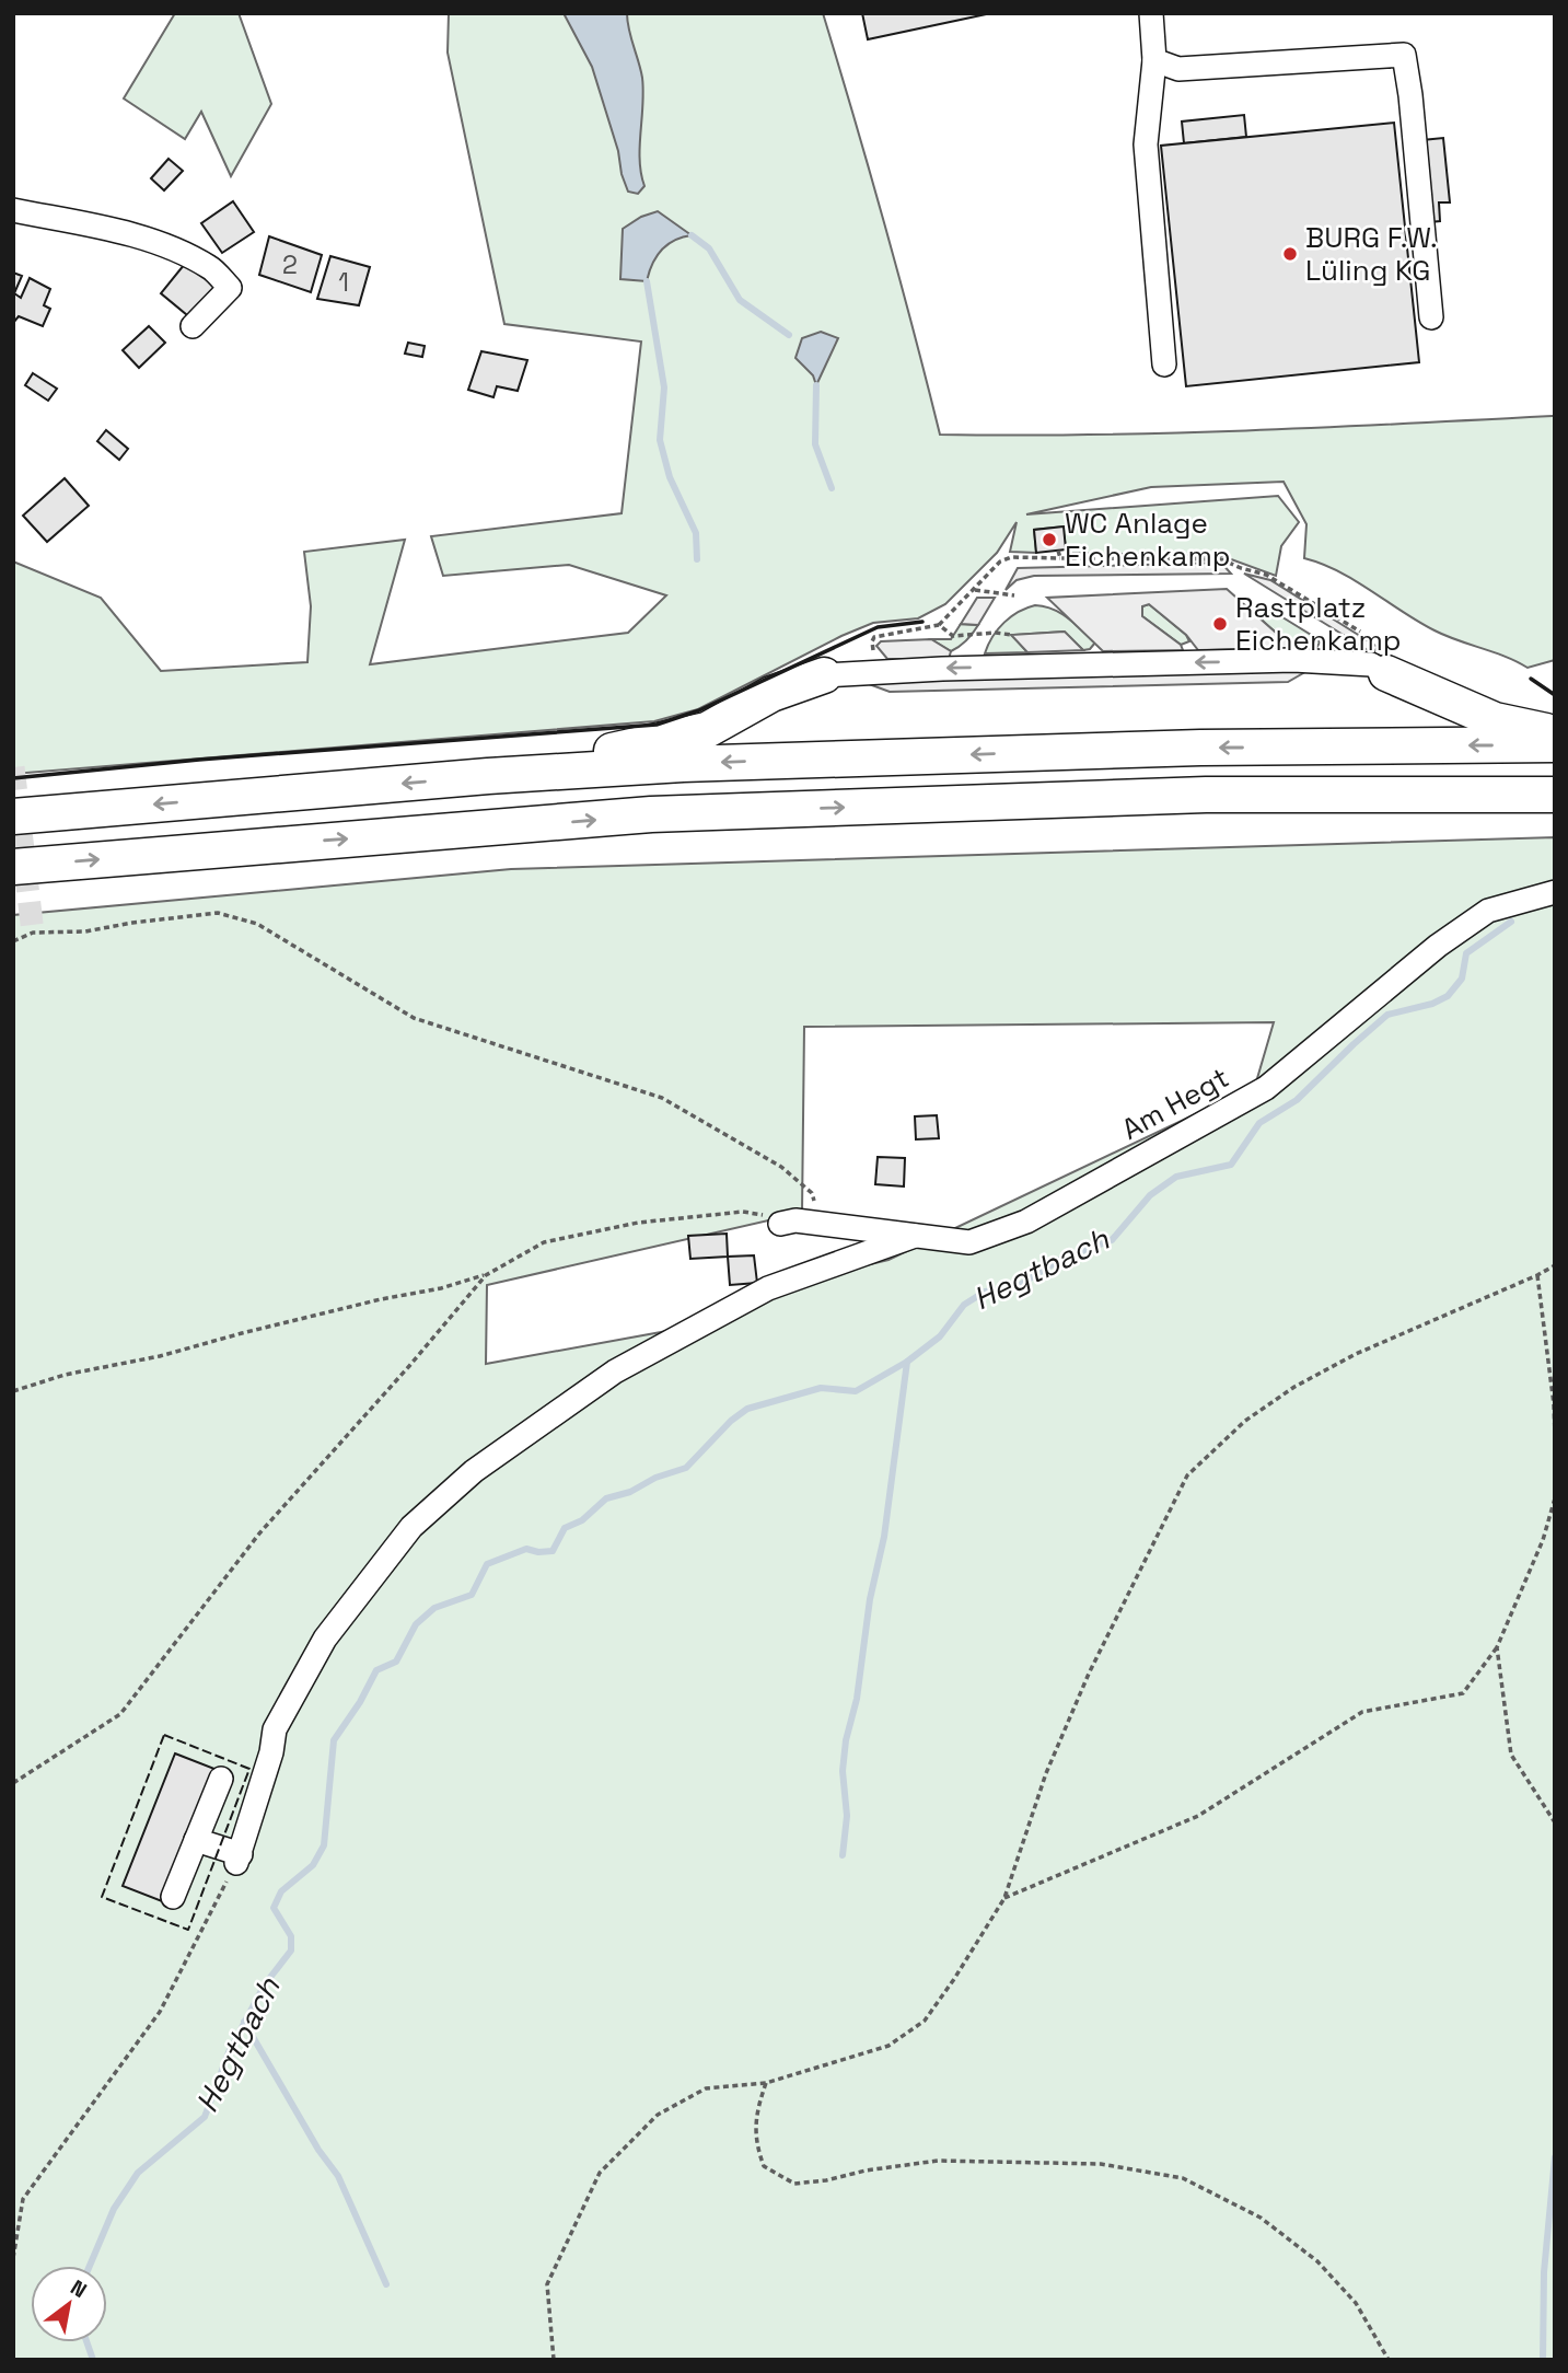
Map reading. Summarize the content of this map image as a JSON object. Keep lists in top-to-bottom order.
{
  "streets": {
    "street": ["Am Hegt"]
  },
  "water": ["Hegtbach"],
  "places": ["BURG F.W. Lüling KG", "WC Anlage Eichenkamp", "Rastplatz Eichenkamp"],
  "house_numbers": ["2", "1"],
  "north": "top right"
}
